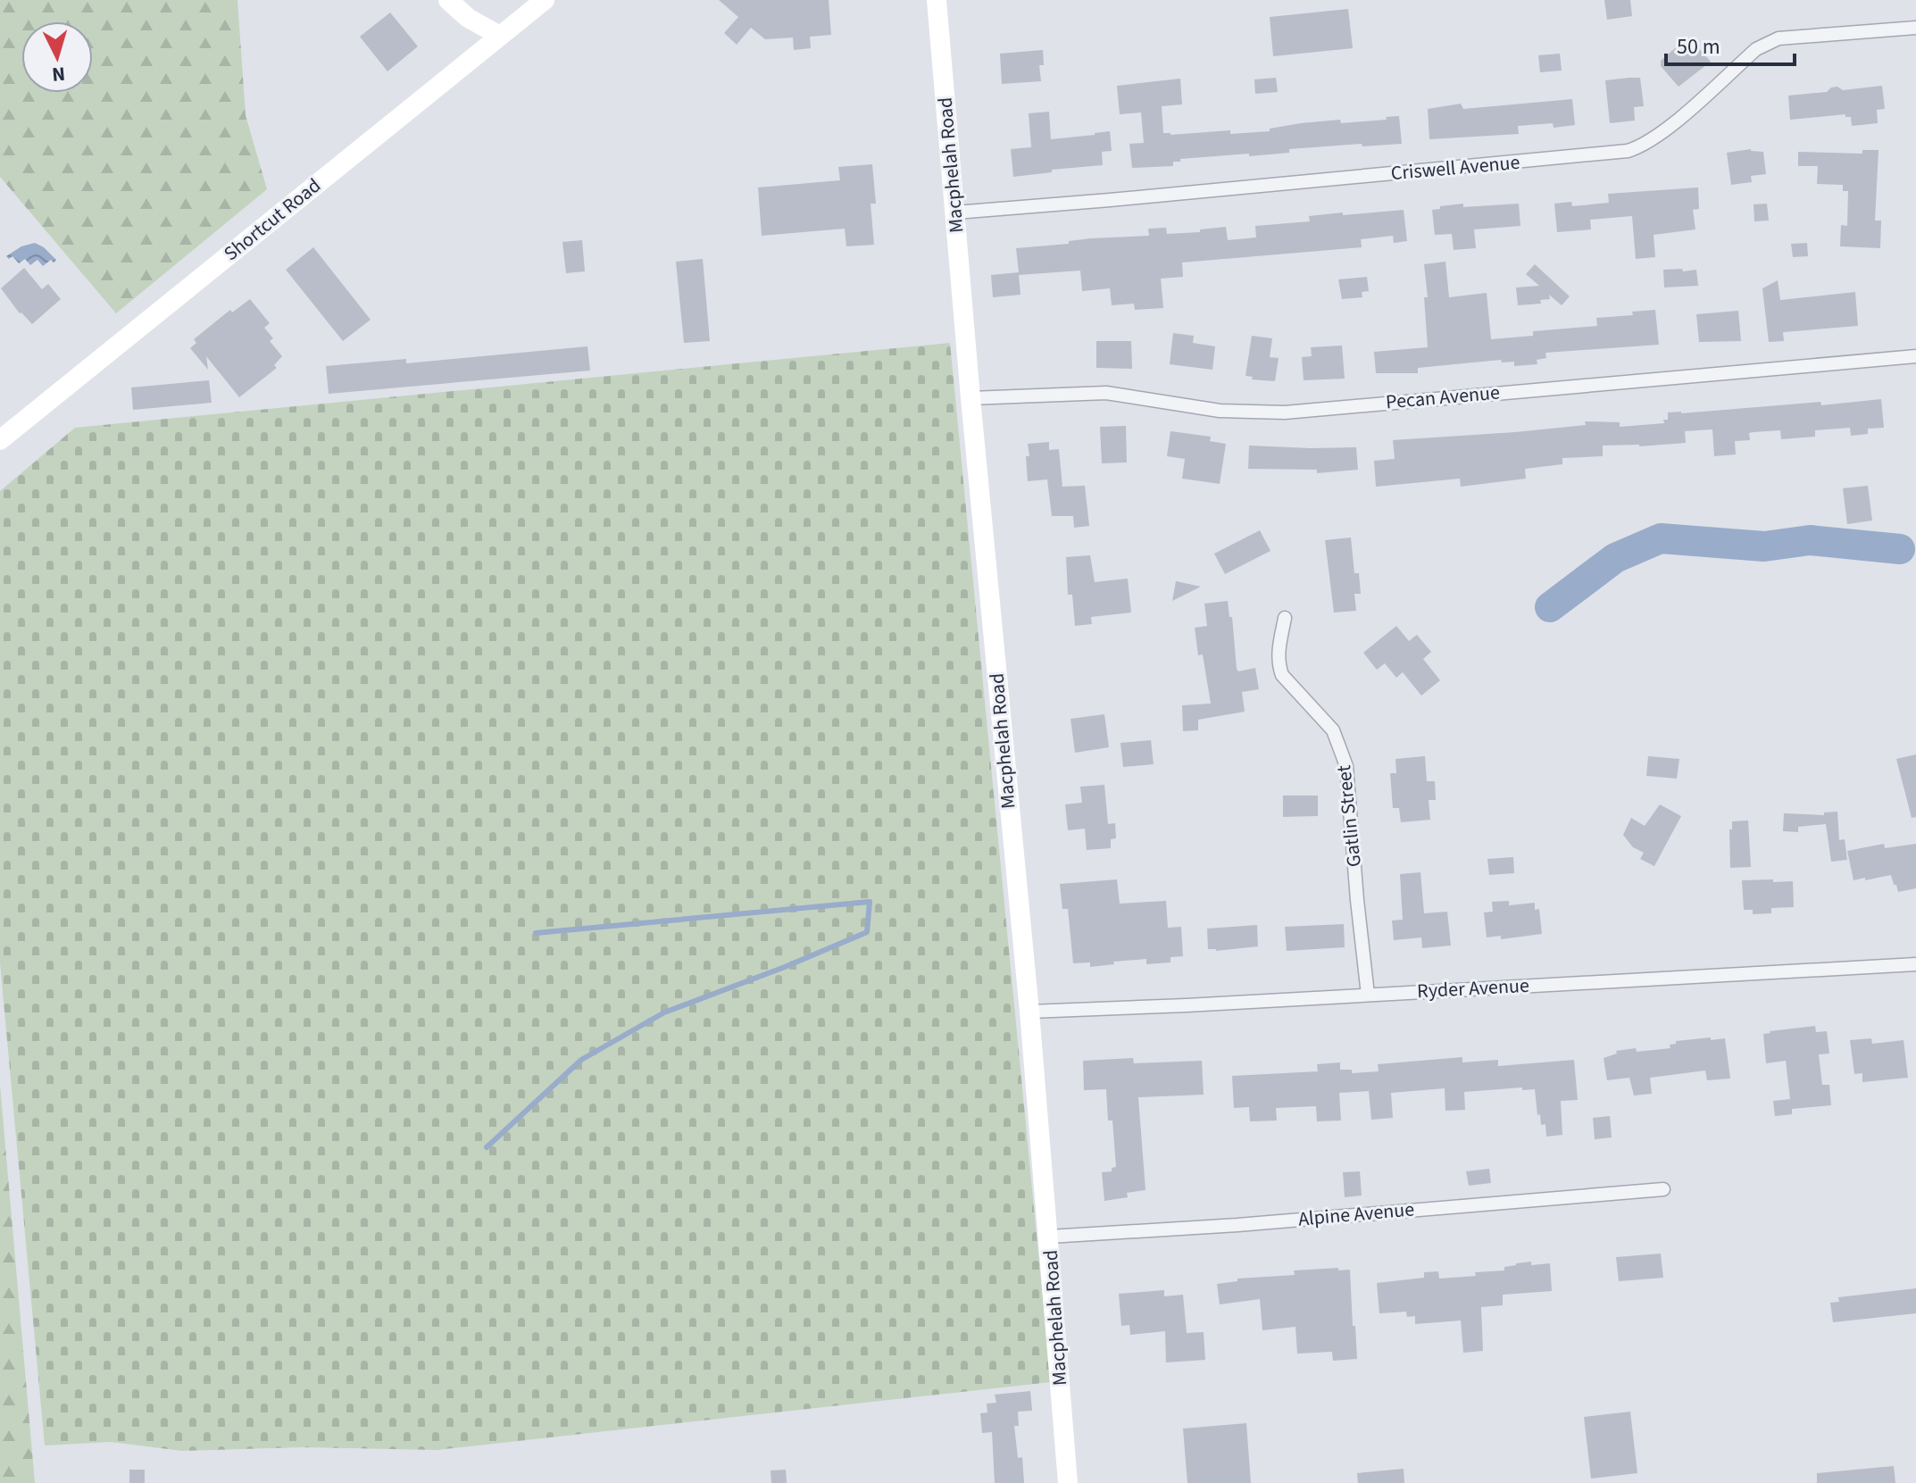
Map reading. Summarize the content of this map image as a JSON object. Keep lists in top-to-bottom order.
{
  "streets": {
    "street": [
      "Macphelah Road",
      "Criswell Avenue",
      "Shortcut Road",
      "Pecan Avenue",
      "Gatlin Street",
      "Ryder Avenue",
      "Alpine Avenue"
    ]
  },
  "crossings": [
    ["Macphelah Road", "Criswell Avenue"],
    ["Macphelah Road", "Pecan Avenue"],
    ["Macphelah Road", "Ryder Avenue"],
    ["Macphelah Road", "Alpine Avenue"],
    ["Gatlin Street", "Ryder Avenue"]
  ],
  "scale_bar": "50 m",
  "north": "bottom"
}
